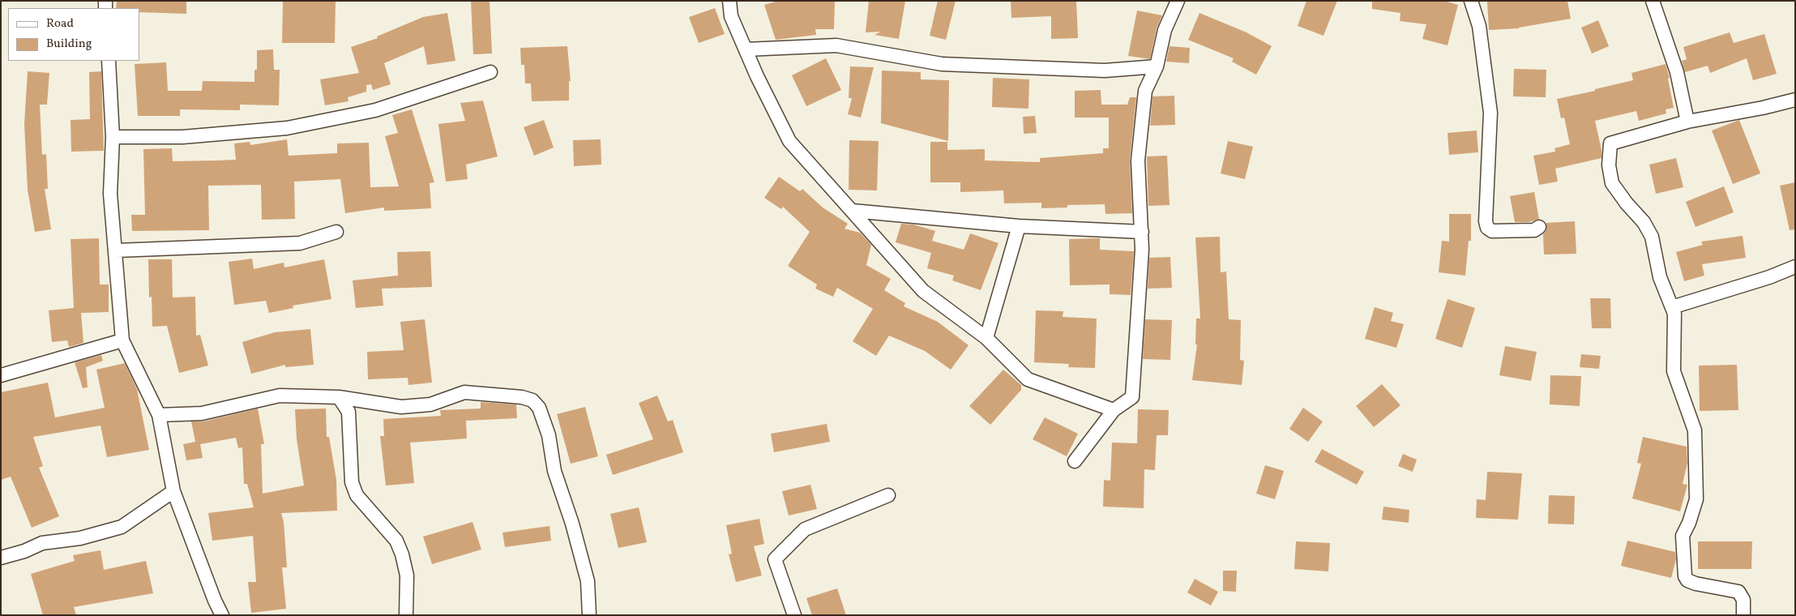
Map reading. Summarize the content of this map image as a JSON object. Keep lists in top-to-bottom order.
{
  "legend": ["Road", "Building"]
}
